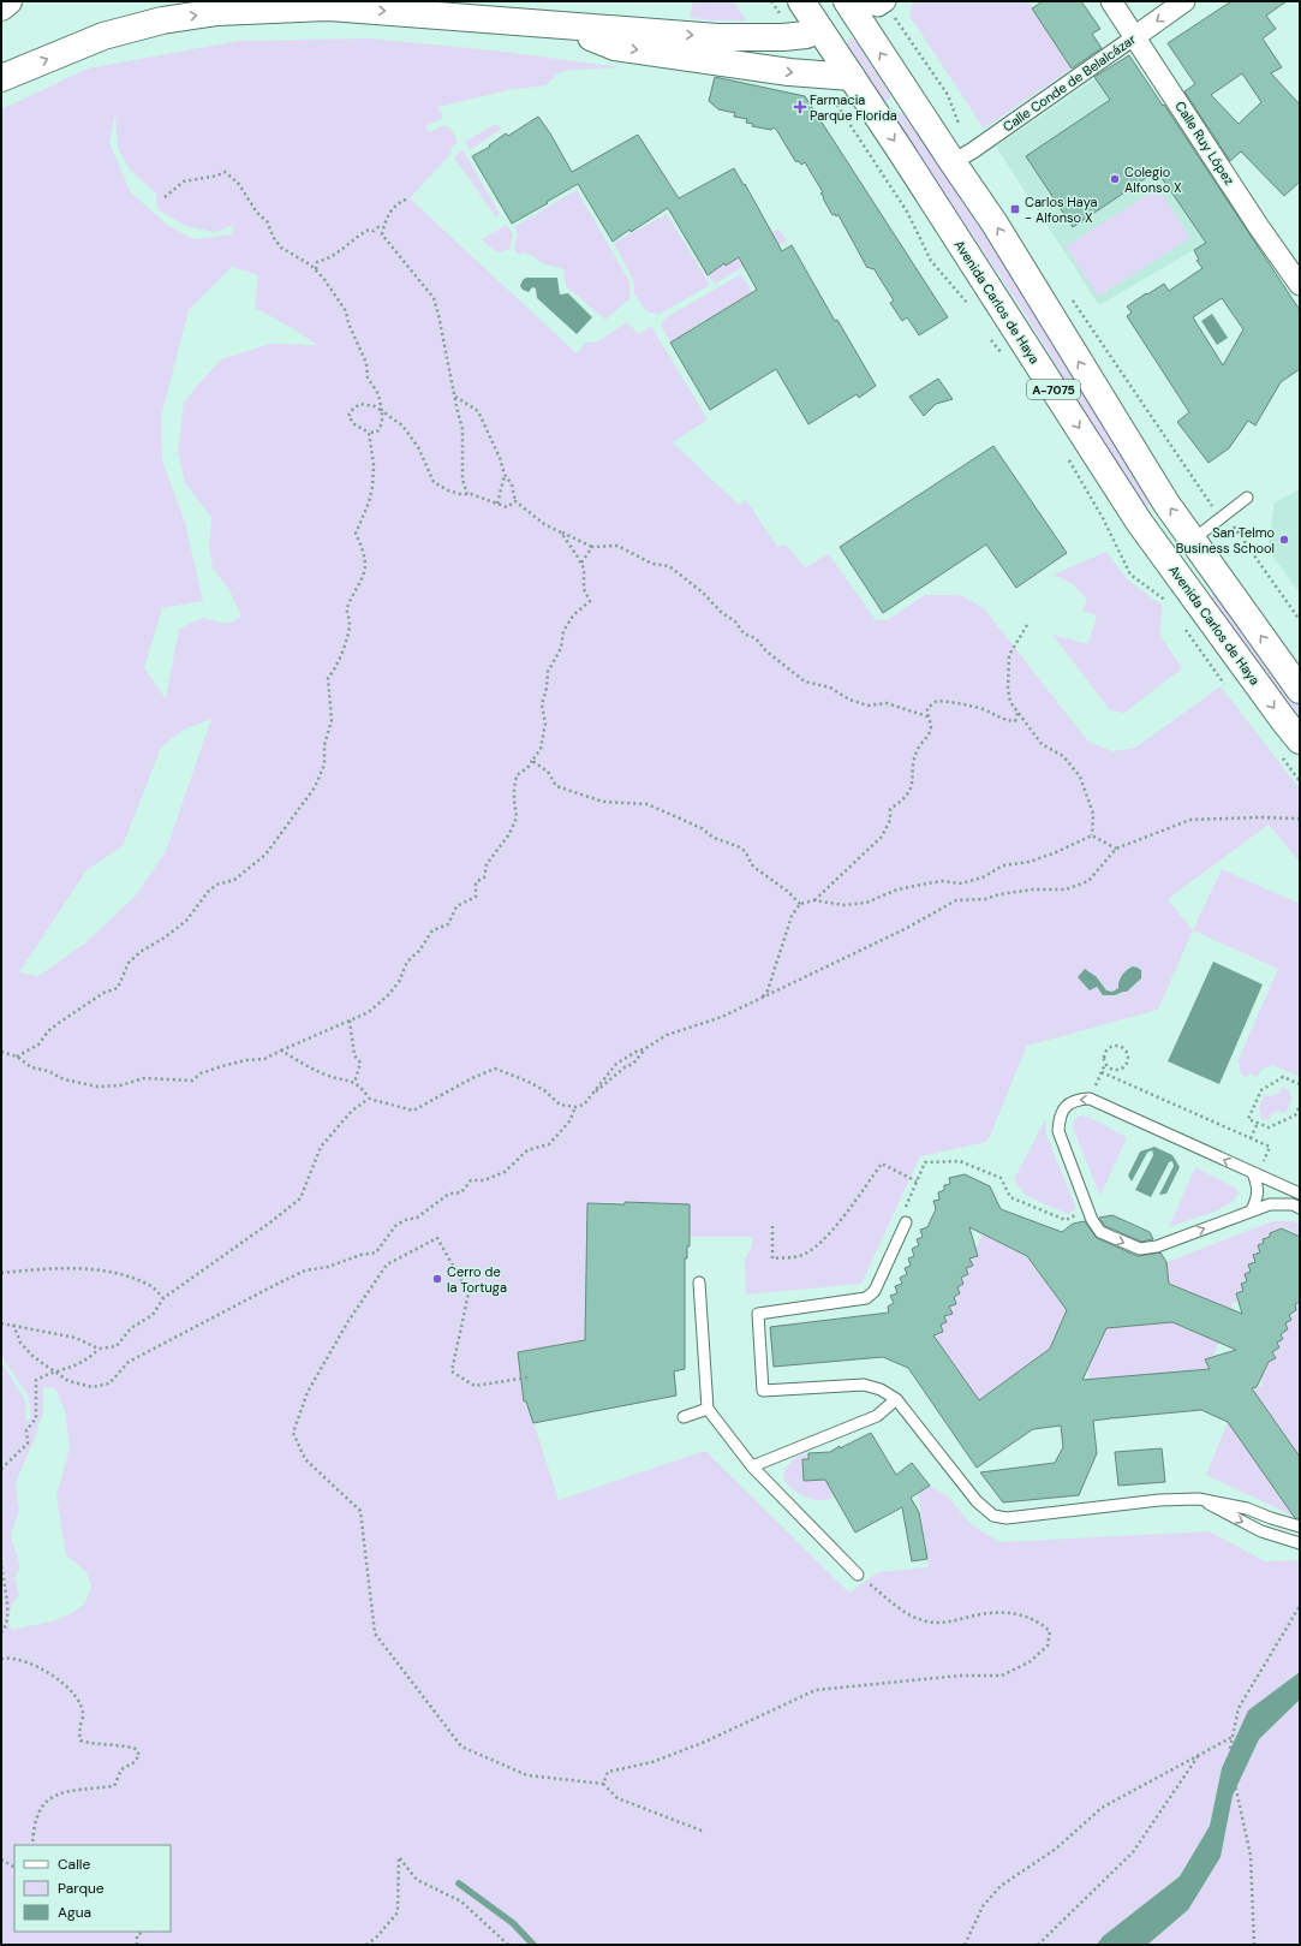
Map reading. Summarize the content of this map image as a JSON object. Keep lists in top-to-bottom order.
{
  "streets": {
    "main road": ["Avenida Carlos de Haya", "A-7075"],
    "street": ["Calle Conde de Belalcázar", "Calle Ruy López"]
  },
  "crossings": [
    ["Calle Conde de Belalcázar", "Calle Ruy López"],
    ["Calle Conde de Belalcázar", "A-7075"]
  ],
  "places": {
    "health": ["Farmacia Parque Florida"],
    "other": ["Colegio Alfonso X", "San Telmo Business School", "Cerro de la Tortuga"],
    "transit": ["Carlos Haya - Alfonso X"]
  },
  "legend": ["Calle", "Parque", "Agua"]
}
